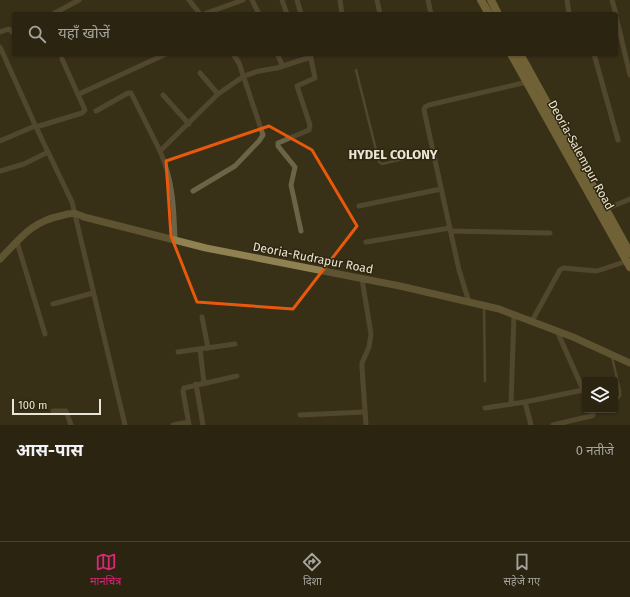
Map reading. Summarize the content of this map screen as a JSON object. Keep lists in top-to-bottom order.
{
  "streets": {
    "highway": ["Deoria-Salempur Road"],
    "main road": ["Deoria-Rudrapur Road"]
  },
  "districts": ["HYDEL COLONY"],
  "scale_bar": "100 m",
  "page": {
    "search": "यहाँ खोजें",
    "scale": "100 m",
    "heading": ["आस-पास", "0 नतीजे"],
    "nav": ["मानचित्र", "दिशा", "सहेजे गए"]
  }
}
